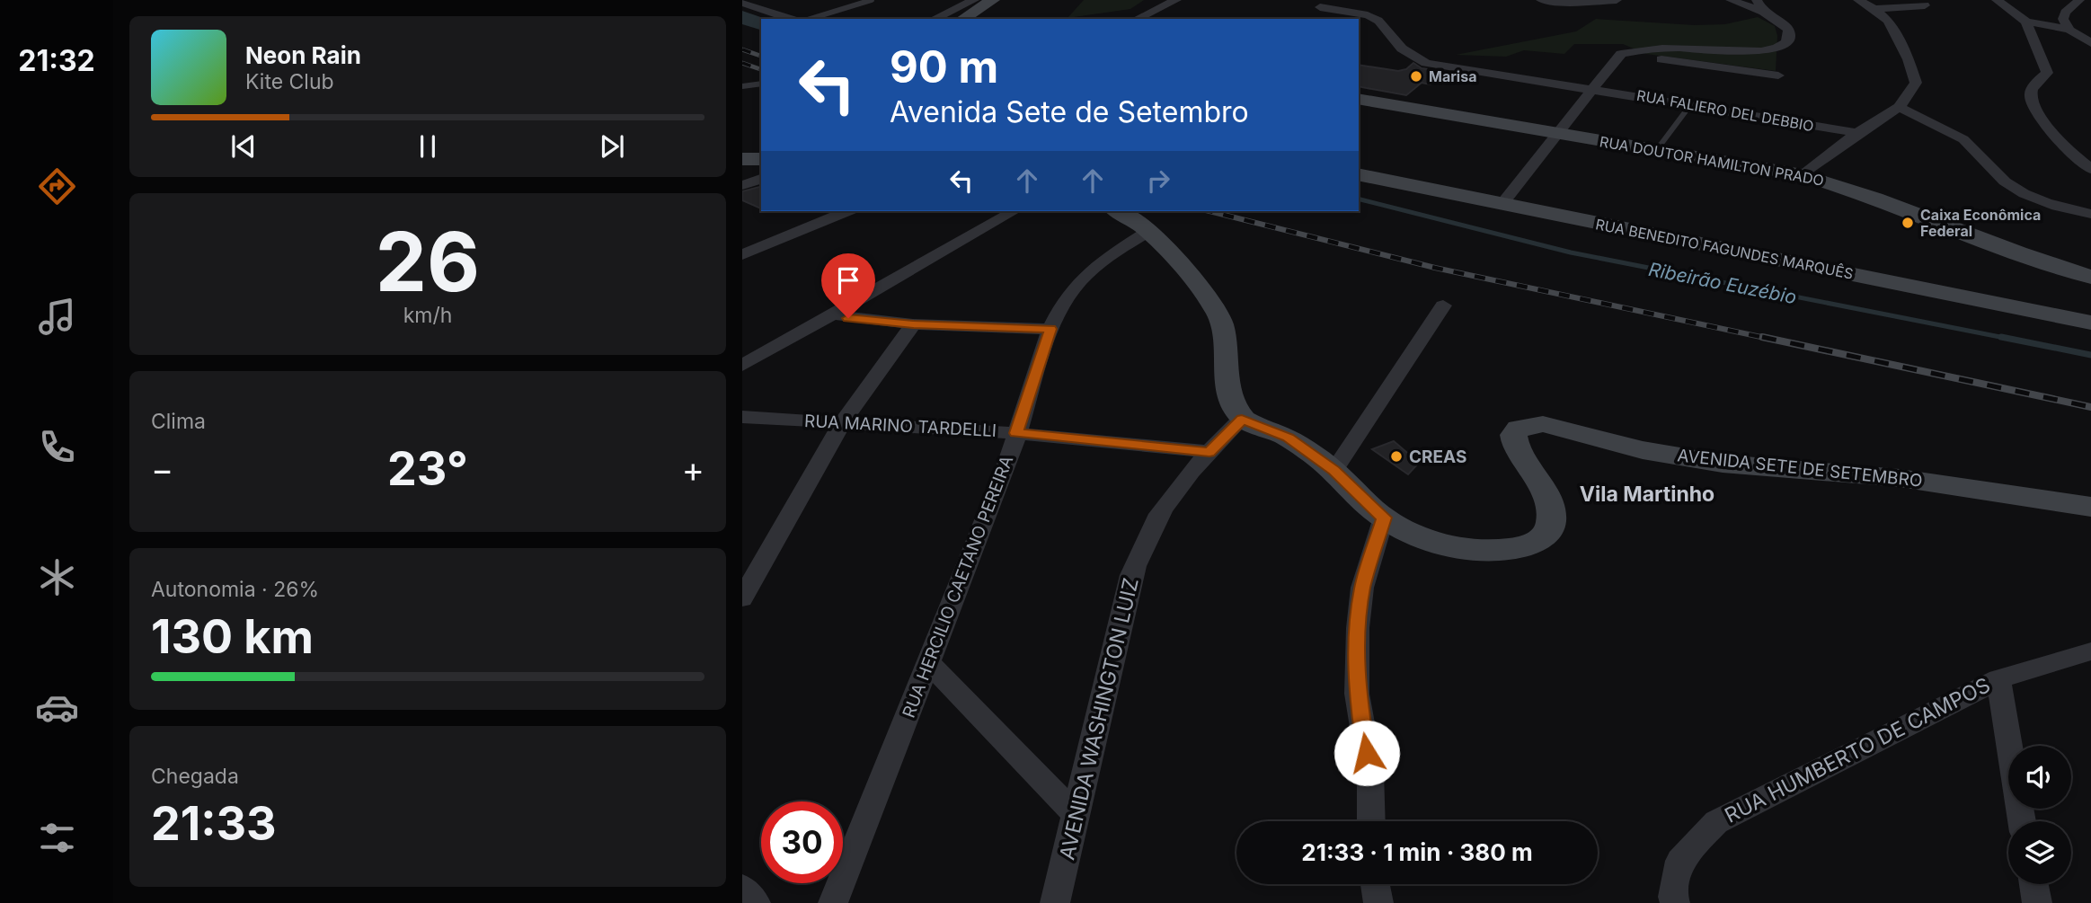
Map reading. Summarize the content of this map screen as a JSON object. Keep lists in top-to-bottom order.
{
  "streets": {
    "main road": ["RUA DOUTOR HAMILTON PRADO", "RUA BENEDITO FAGUNDES MARQUÊS", "AVENIDA SETE DE SETEMBRO"],
    "street": [
      "RUA FALIERO DEL DEBBIO",
      "RUA MARINO TARDELLI",
      "RUA HERCILIO CAETANO PEREIRA",
      "AVENIDA WASHINGTON LUIZ",
      "RUA HUMBERTO DE CAMPOS"
    ]
  },
  "crossings": [
    ["RUA MARINO TARDELLI", "RUA HERCILIO CAETANO PEREIRA"],
    ["RUA MARINO TARDELLI", "AVENIDA WASHINGTON LUIZ"],
    ["AVENIDA SETE DE SETEMBRO", "AVENIDA WASHINGTON LUIZ"]
  ],
  "districts": ["Vila Martinho"],
  "water": ["Ribeirão Euzébio"],
  "places": ["Marisa", "Caixa Econômica Federal", "CREAS"],
  "page": {
    "tabs": "21:32",
    "turn": ["90 m", "Avenida Sete de Setembro"],
    "song": ["Neon Rain", "Kite Club"],
    "tile": [
      ["26", "km/h"],
      "Clima",
      ["Autonomia · 26%", "130 km"],
      ["Chegada", "21:33"]
    ],
    "heat": ["−", "23°", "+"],
    "limit": "30",
    "trip": "21:33 · 1 min · 380 m"
  }
}
